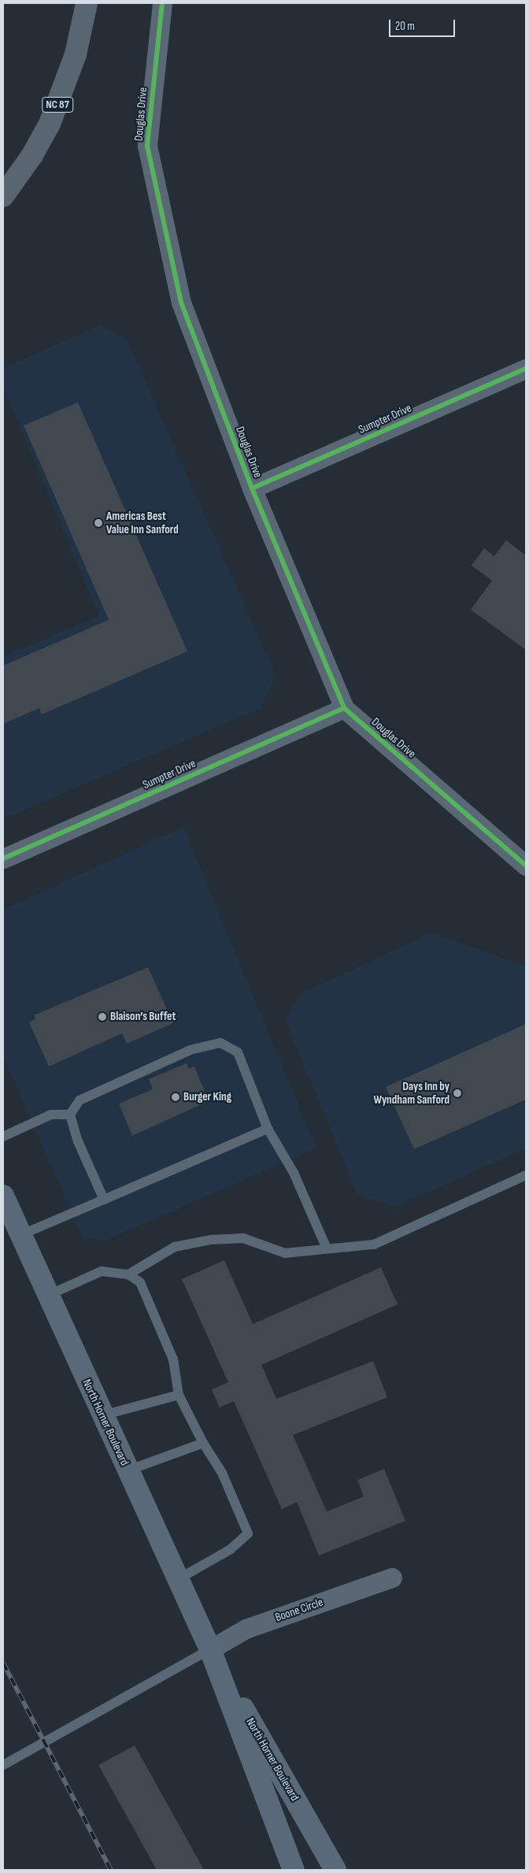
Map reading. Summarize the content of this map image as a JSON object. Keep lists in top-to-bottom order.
{
  "streets": {
    "highway": ["NC 87"],
    "main road": ["North Horner Boulevard"],
    "street": ["Douglas Drive", "Sumpter Drive", "Boone Circle"]
  },
  "crossings": [
    ["Douglas Drive", "Sumpter Drive"],
    ["North Horner Boulevard", "Boone Circle"]
  ],
  "places": [
    "Americas Best Value Inn Sanford",
    "Blaison’s Buffet",
    "Days Inn by Wyndham Sanford",
    "Burger King"
  ],
  "scale_bar": "20 m"
}
